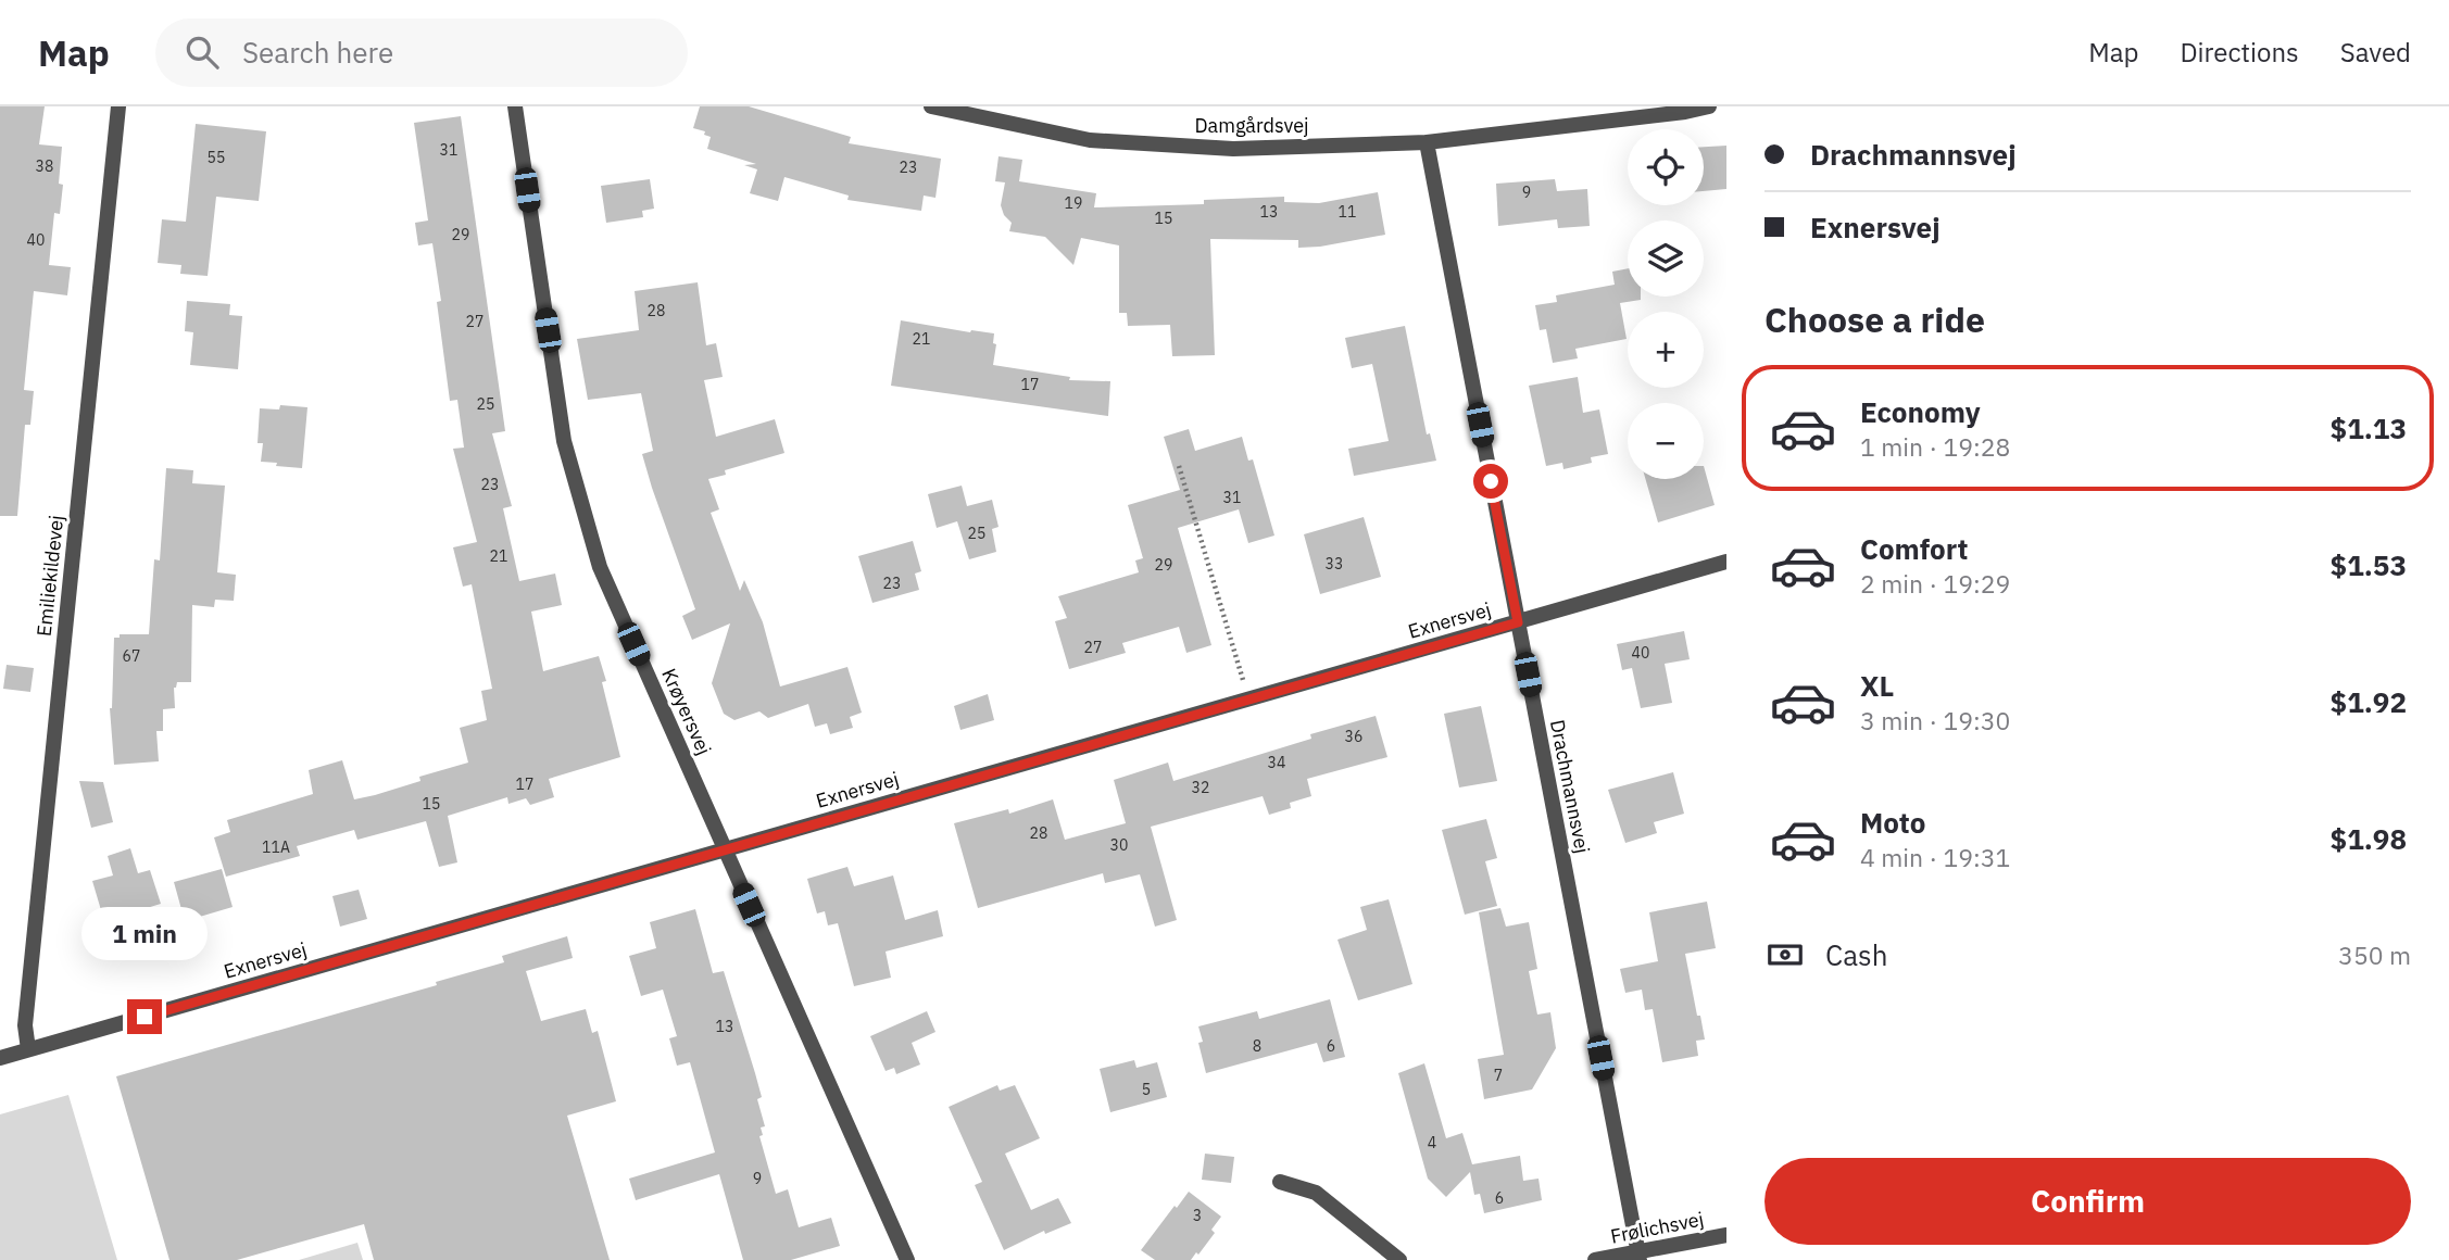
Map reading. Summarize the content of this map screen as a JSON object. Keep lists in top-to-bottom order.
{
  "streets": {
    "street": [
      "Damgårdsvej",
      "Emiliekildevej",
      "Exnersvej",
      "Krøyersvej",
      "Drachmannsvej",
      "Frølichsvej"
    ]
  },
  "crossings": [
    ["Damgårdsvej", "Drachmannsvej"],
    ["Emiliekildevej", "Exnersvej"],
    ["Exnersvej", "Krøyersvej"],
    ["Exnersvej", "Drachmannsvej"],
    ["Drachmannsvej", "Frølichsvej"]
  ],
  "house_numbers": [
    "31",
    "55",
    "38",
    "23",
    "9",
    "19",
    "13",
    "11",
    "15",
    "29",
    "40",
    "28",
    "27",
    "21",
    "17",
    "25",
    "23",
    "31",
    "25",
    "21",
    "33",
    "29",
    "23",
    "27",
    "40",
    "67",
    "36",
    "34",
    "17",
    "32",
    "15",
    "28",
    "30",
    "11A",
    "13",
    "8",
    "6",
    "7",
    "5",
    "4",
    "9",
    "6",
    "3"
  ],
  "page": {
    "header": "Map",
    "search": "Search here",
    "nav": ["Map", "Directions", "Saved"],
    "banner": ["Drachmannsvej", "Exnersvej"],
    "map_buttons": ["+", "−"],
    "heading": "Choose a ride",
    "list": [
      {
        "name": "Economy",
        "note": "1 min · 19:28",
        "value": "$1.13"
      },
      {
        "name": "Comfort",
        "note": "2 min · 19:29",
        "value": "$1.53"
      },
      {
        "name": "XL",
        "note": "3 min · 19:30",
        "value": "$1.92"
      },
      {
        "name": "Moto",
        "note": "4 min · 19:31",
        "value": "$1.98"
      }
    ],
    "bubble": "1 min",
    "pay": ["Cash", "350 m"],
    "buttons": "Confirm"
  }
}
